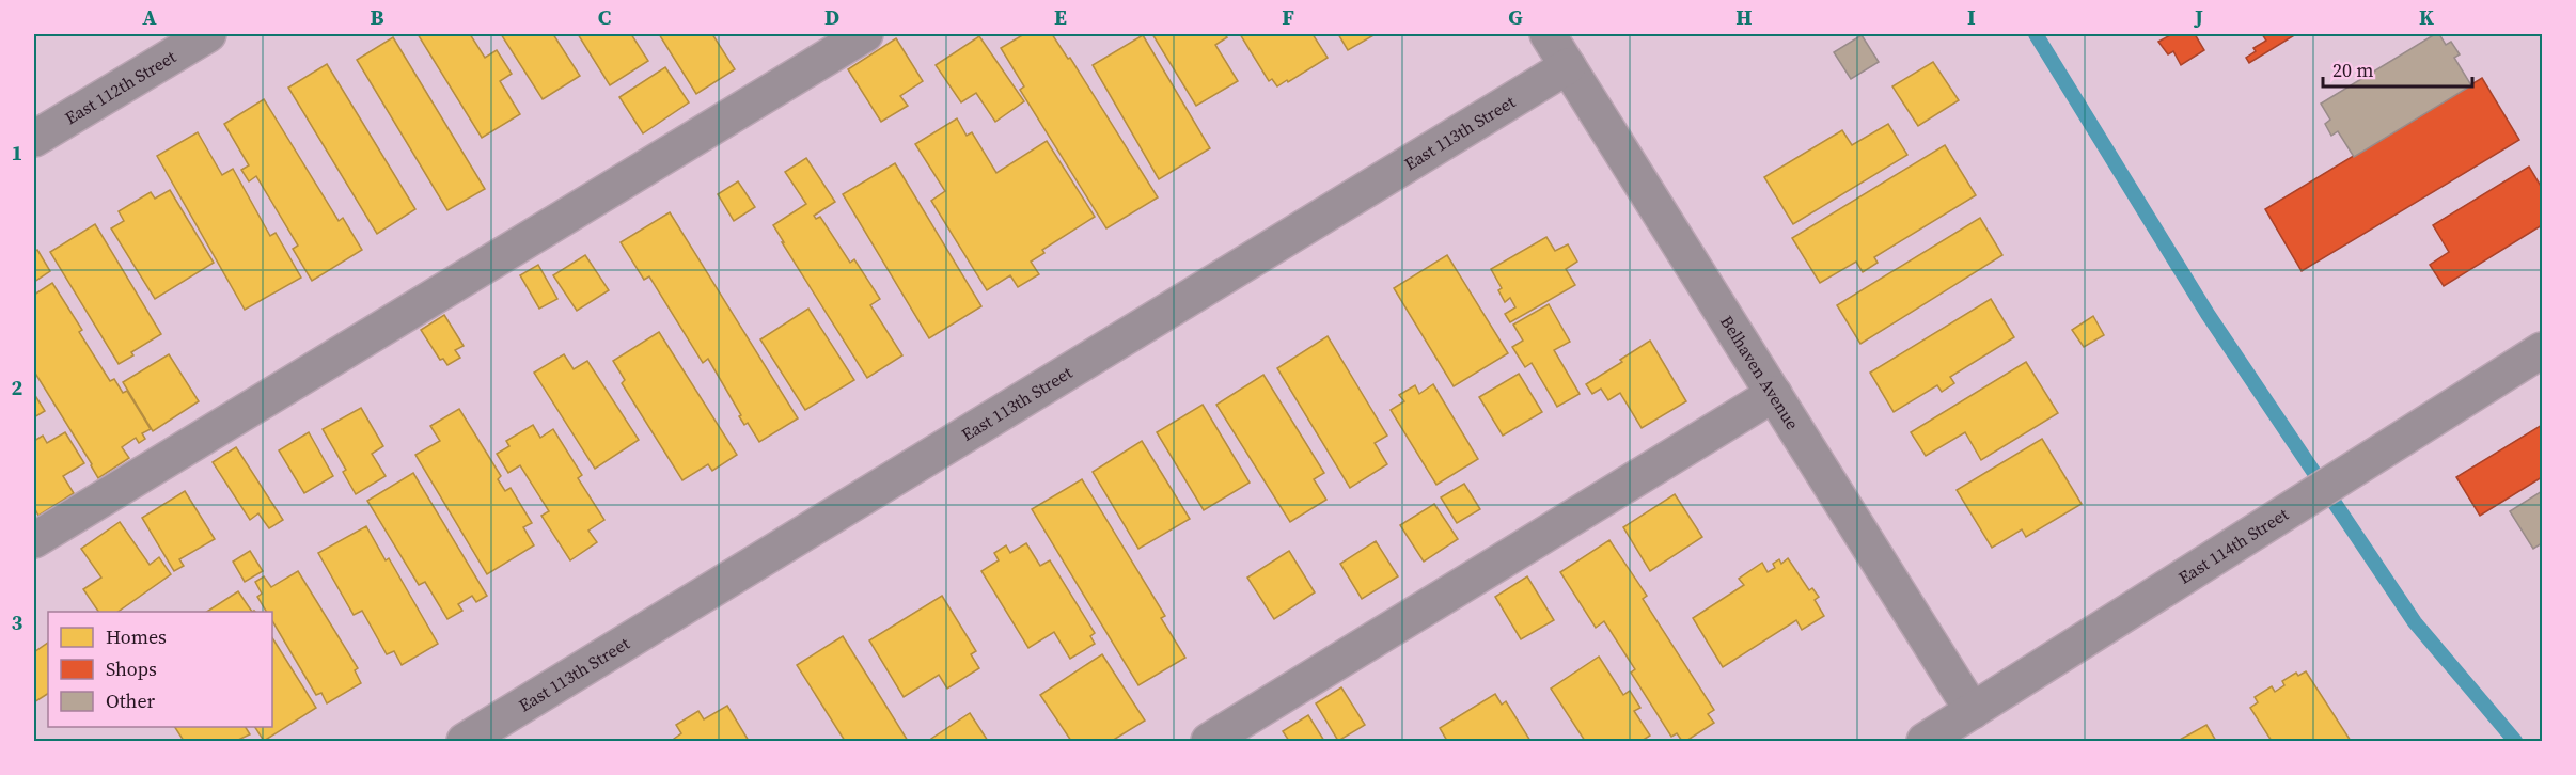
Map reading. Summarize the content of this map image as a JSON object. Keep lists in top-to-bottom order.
{
  "streets": {
    "street": [
      "East 112th Street",
      "East 113th Street",
      "Belhaven Avenue",
      "East 114th Street"
    ]
  },
  "crossings": [
    ["East 113th Street", "Belhaven Avenue"],
    ["Belhaven Avenue", "East 114th Street"]
  ],
  "legend": ["Homes", "Shops", "Other"],
  "scale_bar": "20 m",
  "grid": {
    "columns": [
      "A",
      "B",
      "C",
      "D",
      "E",
      "F",
      "G",
      "H",
      "I",
      "J",
      "K"
    ],
    "rows": ["1", "2", "3"]
  }
}
